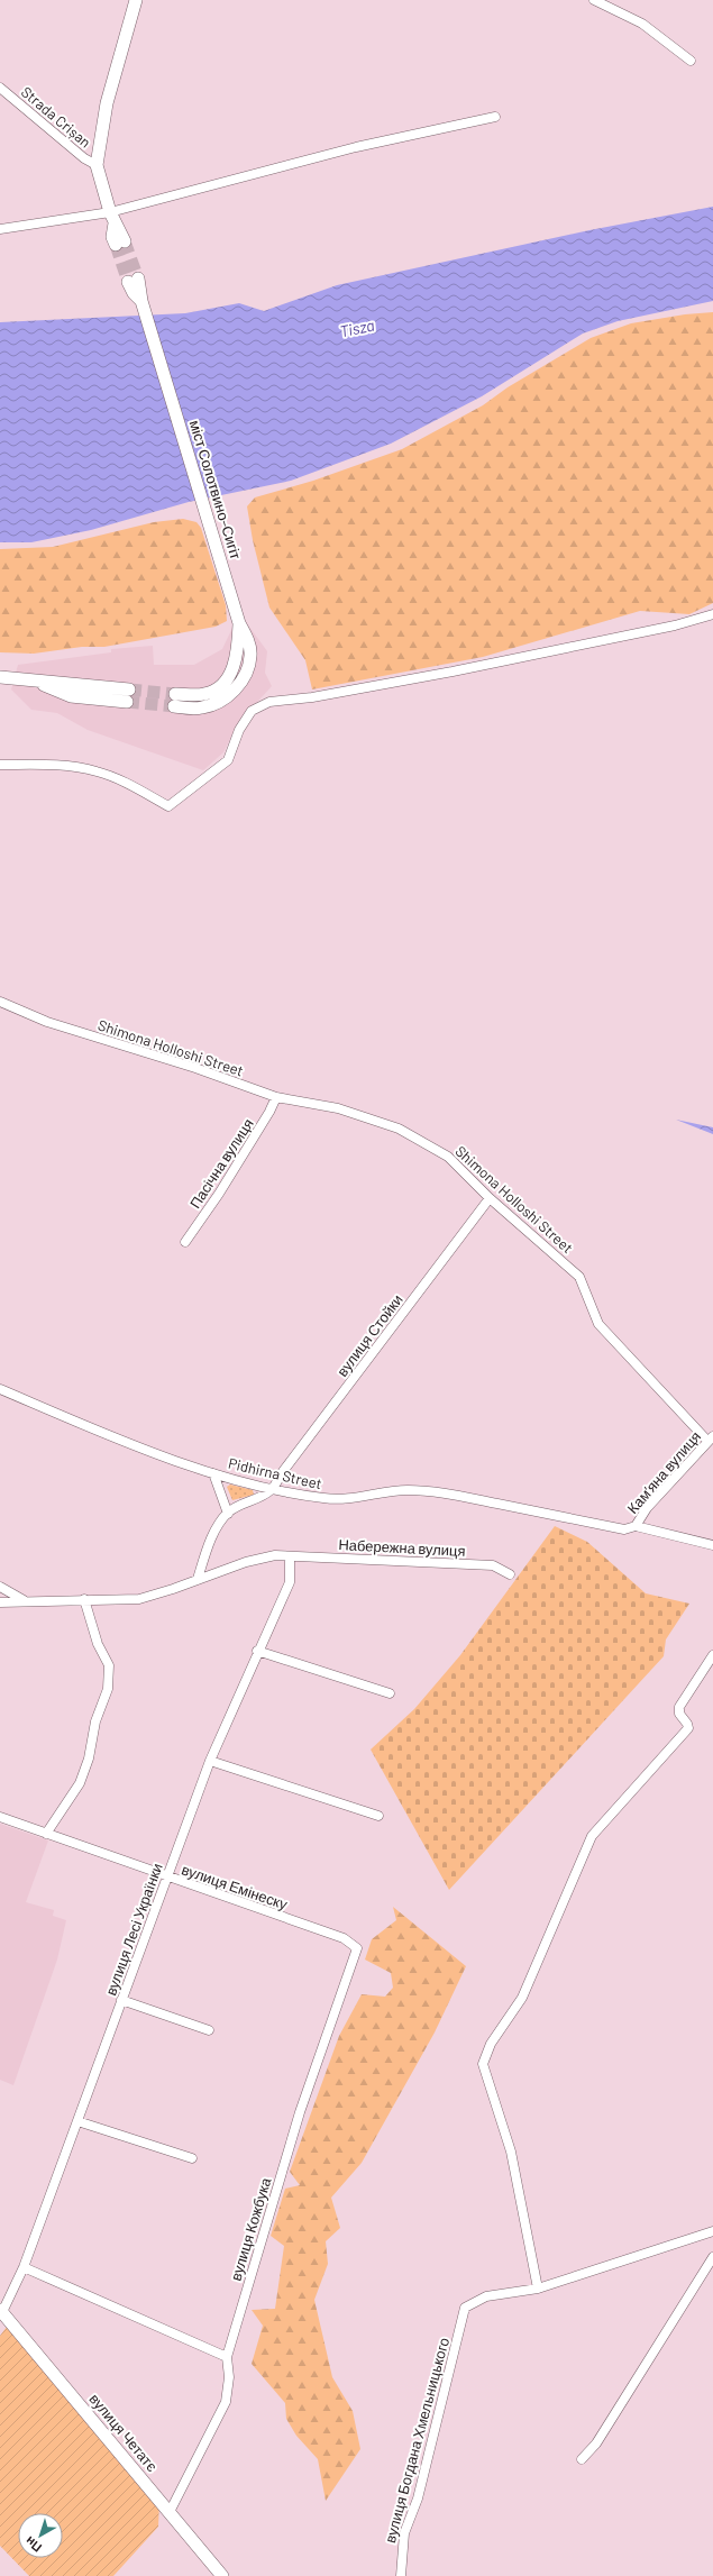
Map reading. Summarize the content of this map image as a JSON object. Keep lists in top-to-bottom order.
{
  "streets": {
    "street": [
      "Strada Crișan",
      "міст Солотвино–Сигіт",
      "Shimona Holloshi Street",
      "Пасічна вулиця",
      "вулиця Стойки",
      "Камʼяна вулиця",
      "Pidhirna Street",
      "Набережна вулиця",
      "вулиця Емінеску",
      "вулиця Лесі Українки",
      "вулиця Кожбука",
      "вулиця Четатє",
      "вулиця Богдана Хмельницького"
    ]
  },
  "crossings": [
    ["Shimona Holloshi Street", "Пасічна вулиця"],
    ["Shimona Holloshi Street", "вулиця Стойки"],
    ["Shimona Holloshi Street", "Камʼяна вулиця"],
    ["вулиця Стойки", "Pidhirna Street"],
    ["Камʼяна вулиця", "Pidhirna Street"],
    ["Набережна вулиця", "вулиця Лесі Українки"],
    ["вулиця Емінеску", "вулиця Лесі Українки"],
    ["вулиця Емінеску", "вулиця Кожбука"],
    ["вулиця Лесі Українки", "вулиця Четатє"],
    ["вулиця Кожбука", "вулиця Четатє"]
  ],
  "water": ["Tisza"],
  "north": "bottom left"
}
